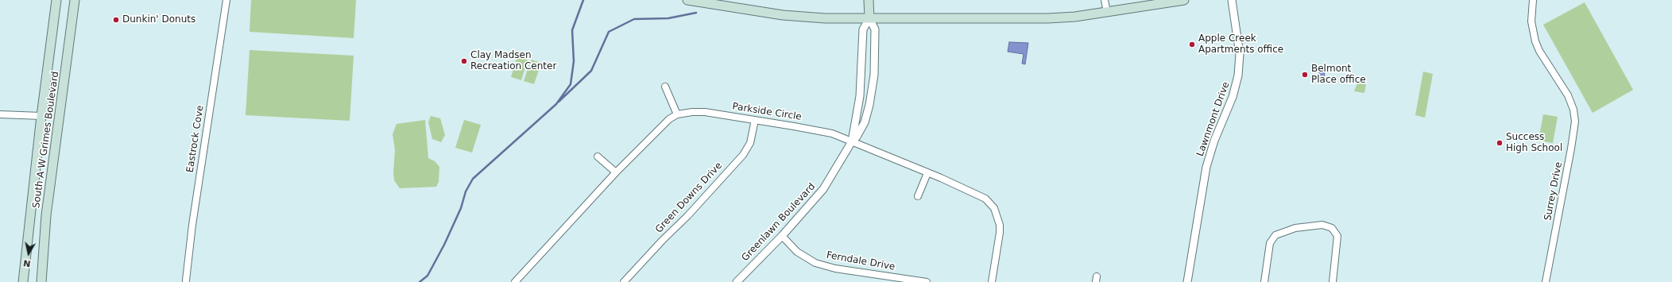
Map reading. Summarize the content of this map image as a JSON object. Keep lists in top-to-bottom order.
{
  "streets": {
    "main road": ["South A W Grimes Boulevard", "Greenlawn Boulevard"],
    "street": [
      "Parkside Circle",
      "Lawnmont Drive",
      "Eastrock Cove",
      "Surrey Drive",
      "Green Downs Drive",
      "Ferndale Drive"
    ]
  },
  "crossings": [
    ["Parkside Circle", "Green Downs Drive"],
    ["Parkside Circle", "Greenlawn Boulevard"],
    ["Greenlawn Boulevard", "Ferndale Drive"]
  ],
  "places": [
    "Dunkin' Donuts",
    "Apple Creek Apartments office",
    "Clay Madsen Recreation Center",
    "Belmont Place office",
    "Success High School"
  ],
  "north": "bottom"
}
